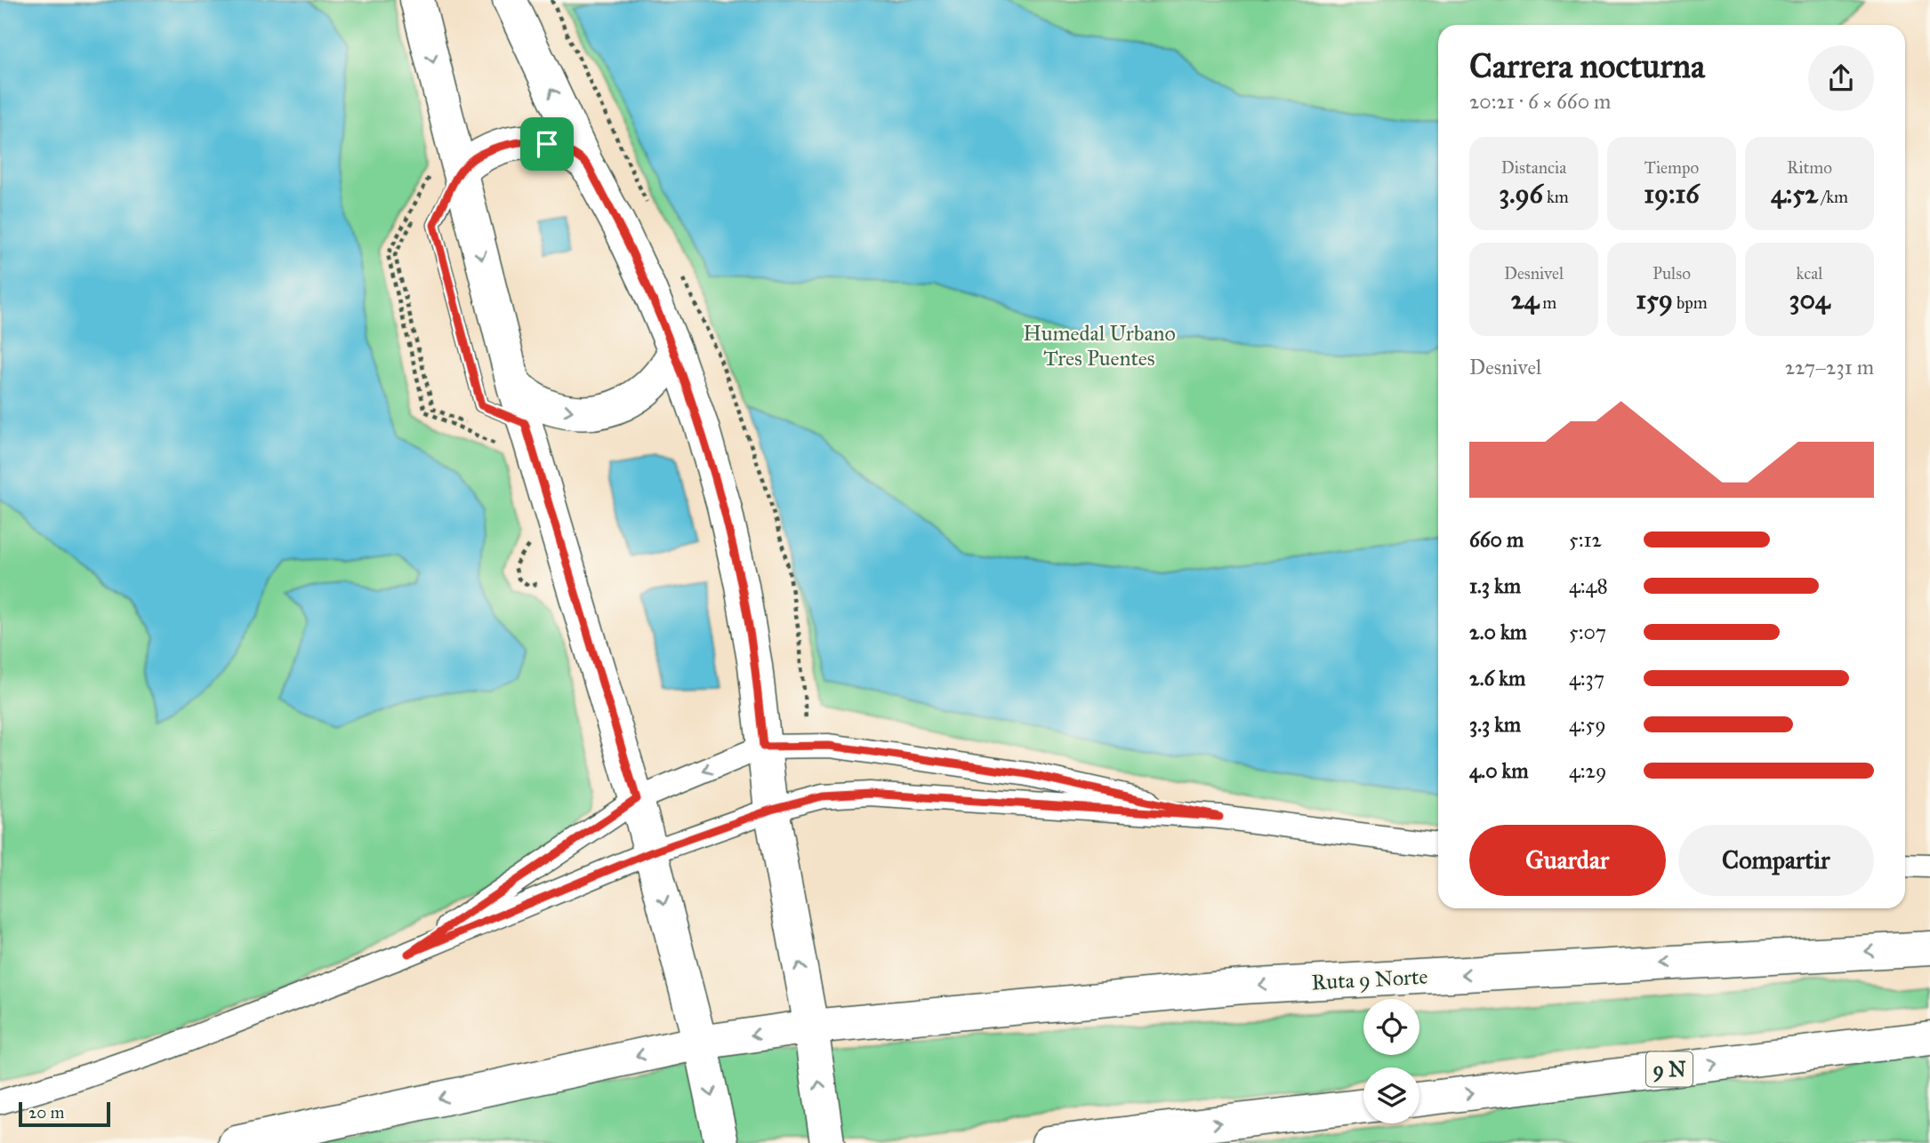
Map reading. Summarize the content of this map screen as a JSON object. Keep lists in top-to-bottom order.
{
  "streets": {
    "main road": ["Ruta 9 Norte", "9 N"]
  },
  "parks": ["Humedal Urbano Tres Puentes"],
  "scale_bar": "20 m",
  "page": {
    "heading": ["Carrera nocturna", "20:21 · 6 × 660 m"],
    "stats": [
      ["Distancia", "3.96 km"],
      ["Tiempo", "19:16"],
      ["Ritmo", "4:52 /km"],
      ["Desnivel", "24 m"],
      ["Pulso", "159 bpm"],
      ["kcal", "304"]
    ],
    "chart": ["Desnivel", "227–231 m"],
    "list": [
      {
        "name": "660 m",
        "note": "5:12"
      },
      {
        "name": "1.3 km",
        "note": "4:48"
      },
      {
        "name": "2.0 km",
        "note": "5:07"
      },
      {
        "name": "2.6 km",
        "note": "4:37"
      },
      {
        "name": "3.3 km",
        "note": "4:59"
      },
      {
        "name": "4.0 km",
        "note": "4:29"
      }
    ],
    "buttons": ["Guardar", "Compartir"],
    "scale": "20 m"
  }
}
